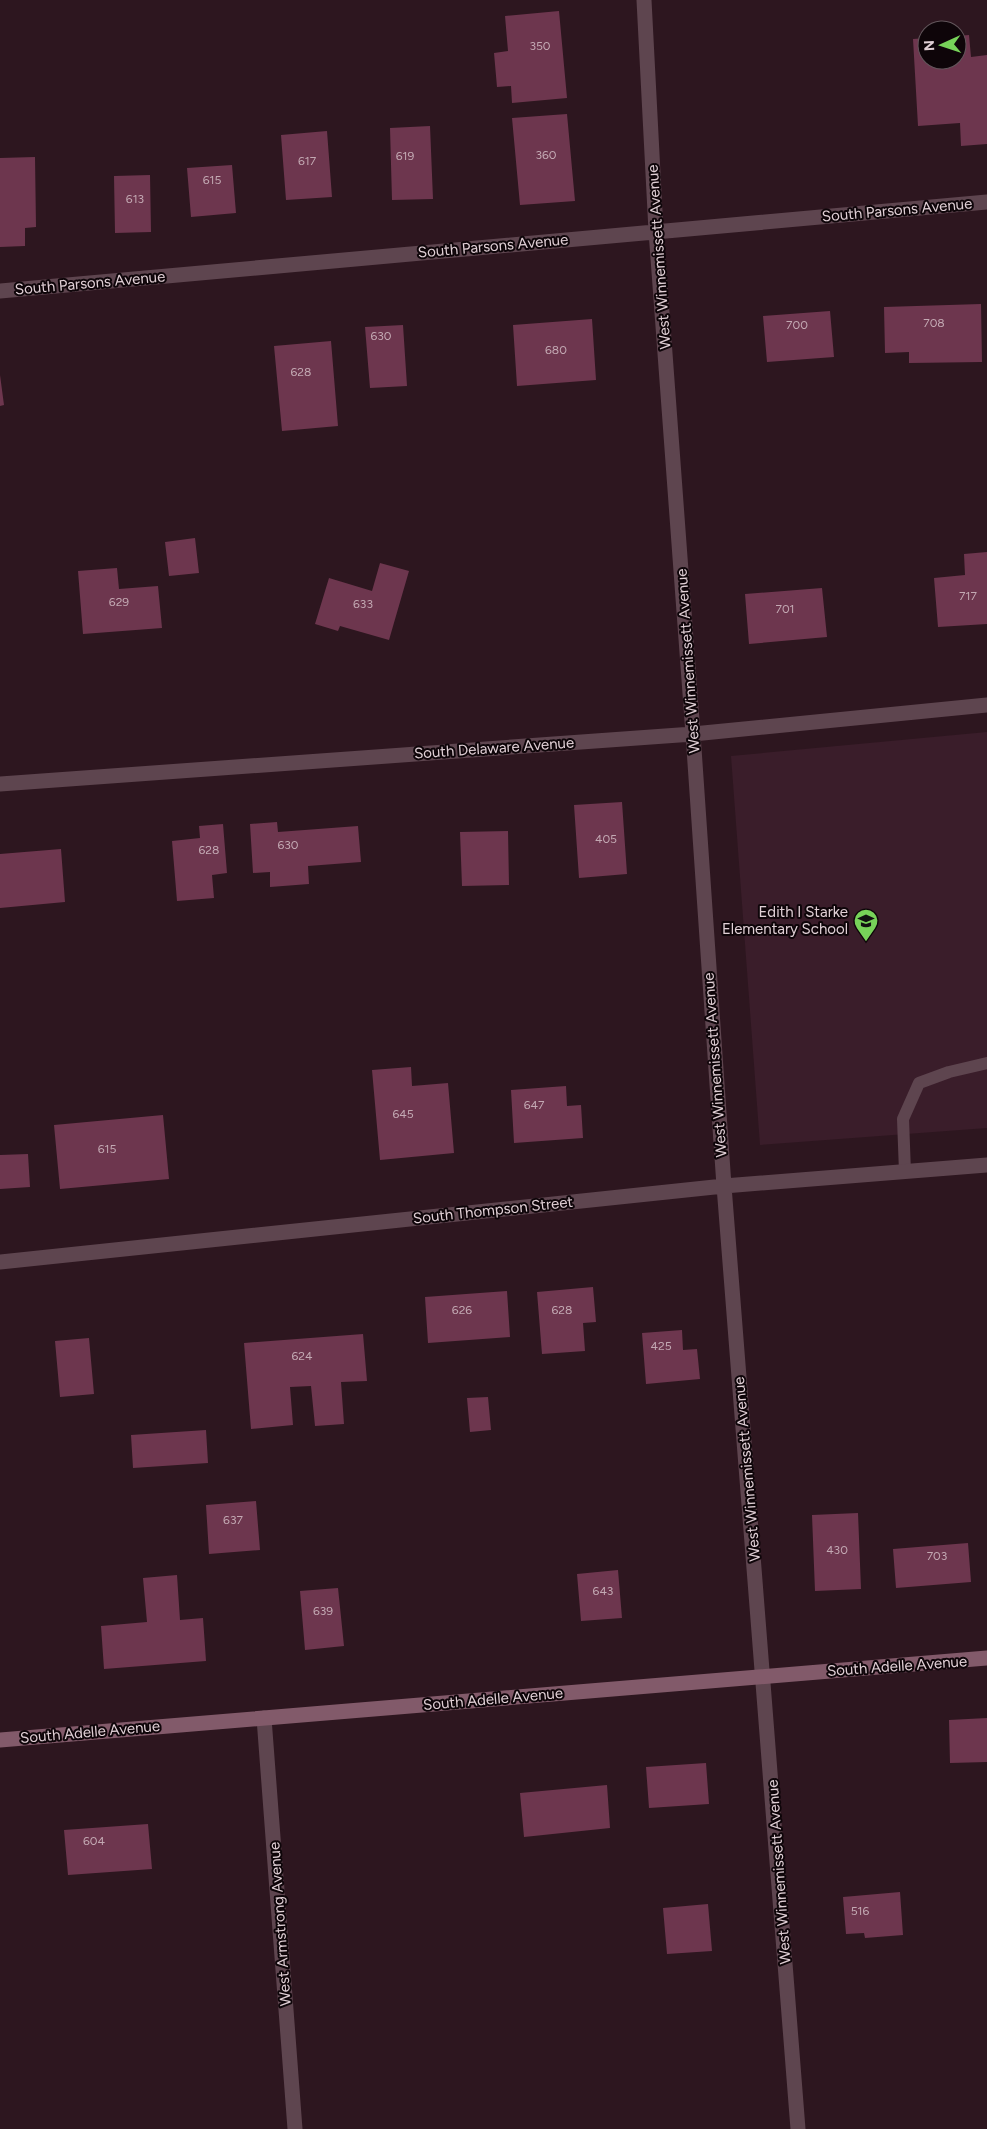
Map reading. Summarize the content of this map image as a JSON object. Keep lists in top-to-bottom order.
{
  "streets": {
    "street": [
      "South Parsons Avenue",
      "West Winnemissett Avenue",
      "South Delaware Avenue",
      "South Thompson Street",
      "South Adelle Avenue",
      "West Armstrong Avenue"
    ]
  },
  "crossings": [
    ["South Parsons Avenue", "West Winnemissett Avenue"],
    ["West Winnemissett Avenue", "South Delaware Avenue"],
    ["West Winnemissett Avenue", "South Thompson Street"],
    ["West Winnemissett Avenue", "South Adelle Avenue"],
    ["South Adelle Avenue", "West Armstrong Avenue"]
  ],
  "places": {
    "school or university": ["Edith I Starke Elementary School"]
  },
  "house_numbers": [
    "350",
    "360",
    "619",
    "617",
    "615",
    "613",
    "708",
    "700",
    "630",
    "680",
    "628",
    "717",
    "629",
    "633",
    "701",
    "405",
    "630",
    "628",
    "647",
    "645",
    "615",
    "626",
    "628",
    "425",
    "624",
    "637",
    "430",
    "703",
    "643",
    "639",
    "604",
    "516"
  ],
  "north": "left"
}
